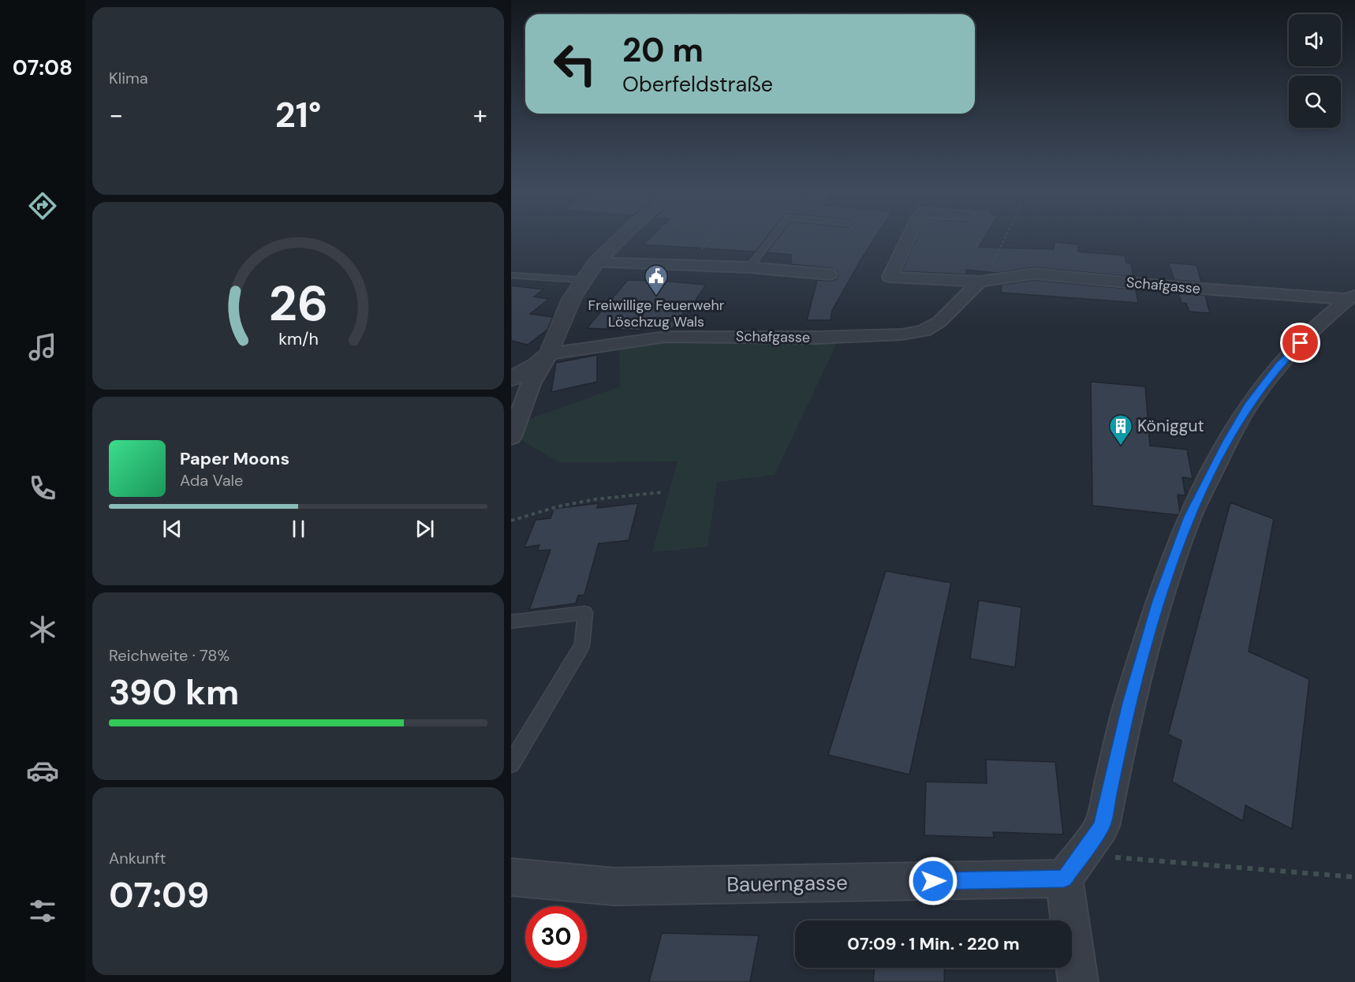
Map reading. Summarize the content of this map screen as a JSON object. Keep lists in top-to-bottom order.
{
  "streets": {
    "street": ["Schafgasse", "Bauerngasse"]
  },
  "places": {
    "public building": ["Freiwillige Feuerwehr Löschzug Wals"],
    "building": ["Königgut"]
  },
  "page": {
    "tabs": "07:08",
    "tile": [
      "Klima",
      ["Reichweite · 78%", "390 km"],
      ["Ankunft", "07:09"]
    ],
    "turn": ["20 m", "Oberfeldstraße"],
    "heat": ["−", "21°", "+"],
    "song": ["Paper Moons", "Ada Vale"],
    "limit": "30",
    "trip": "07:09 · 1 Min. · 220 m",
    "gauge": ["26", "km/h"]
  }
}
